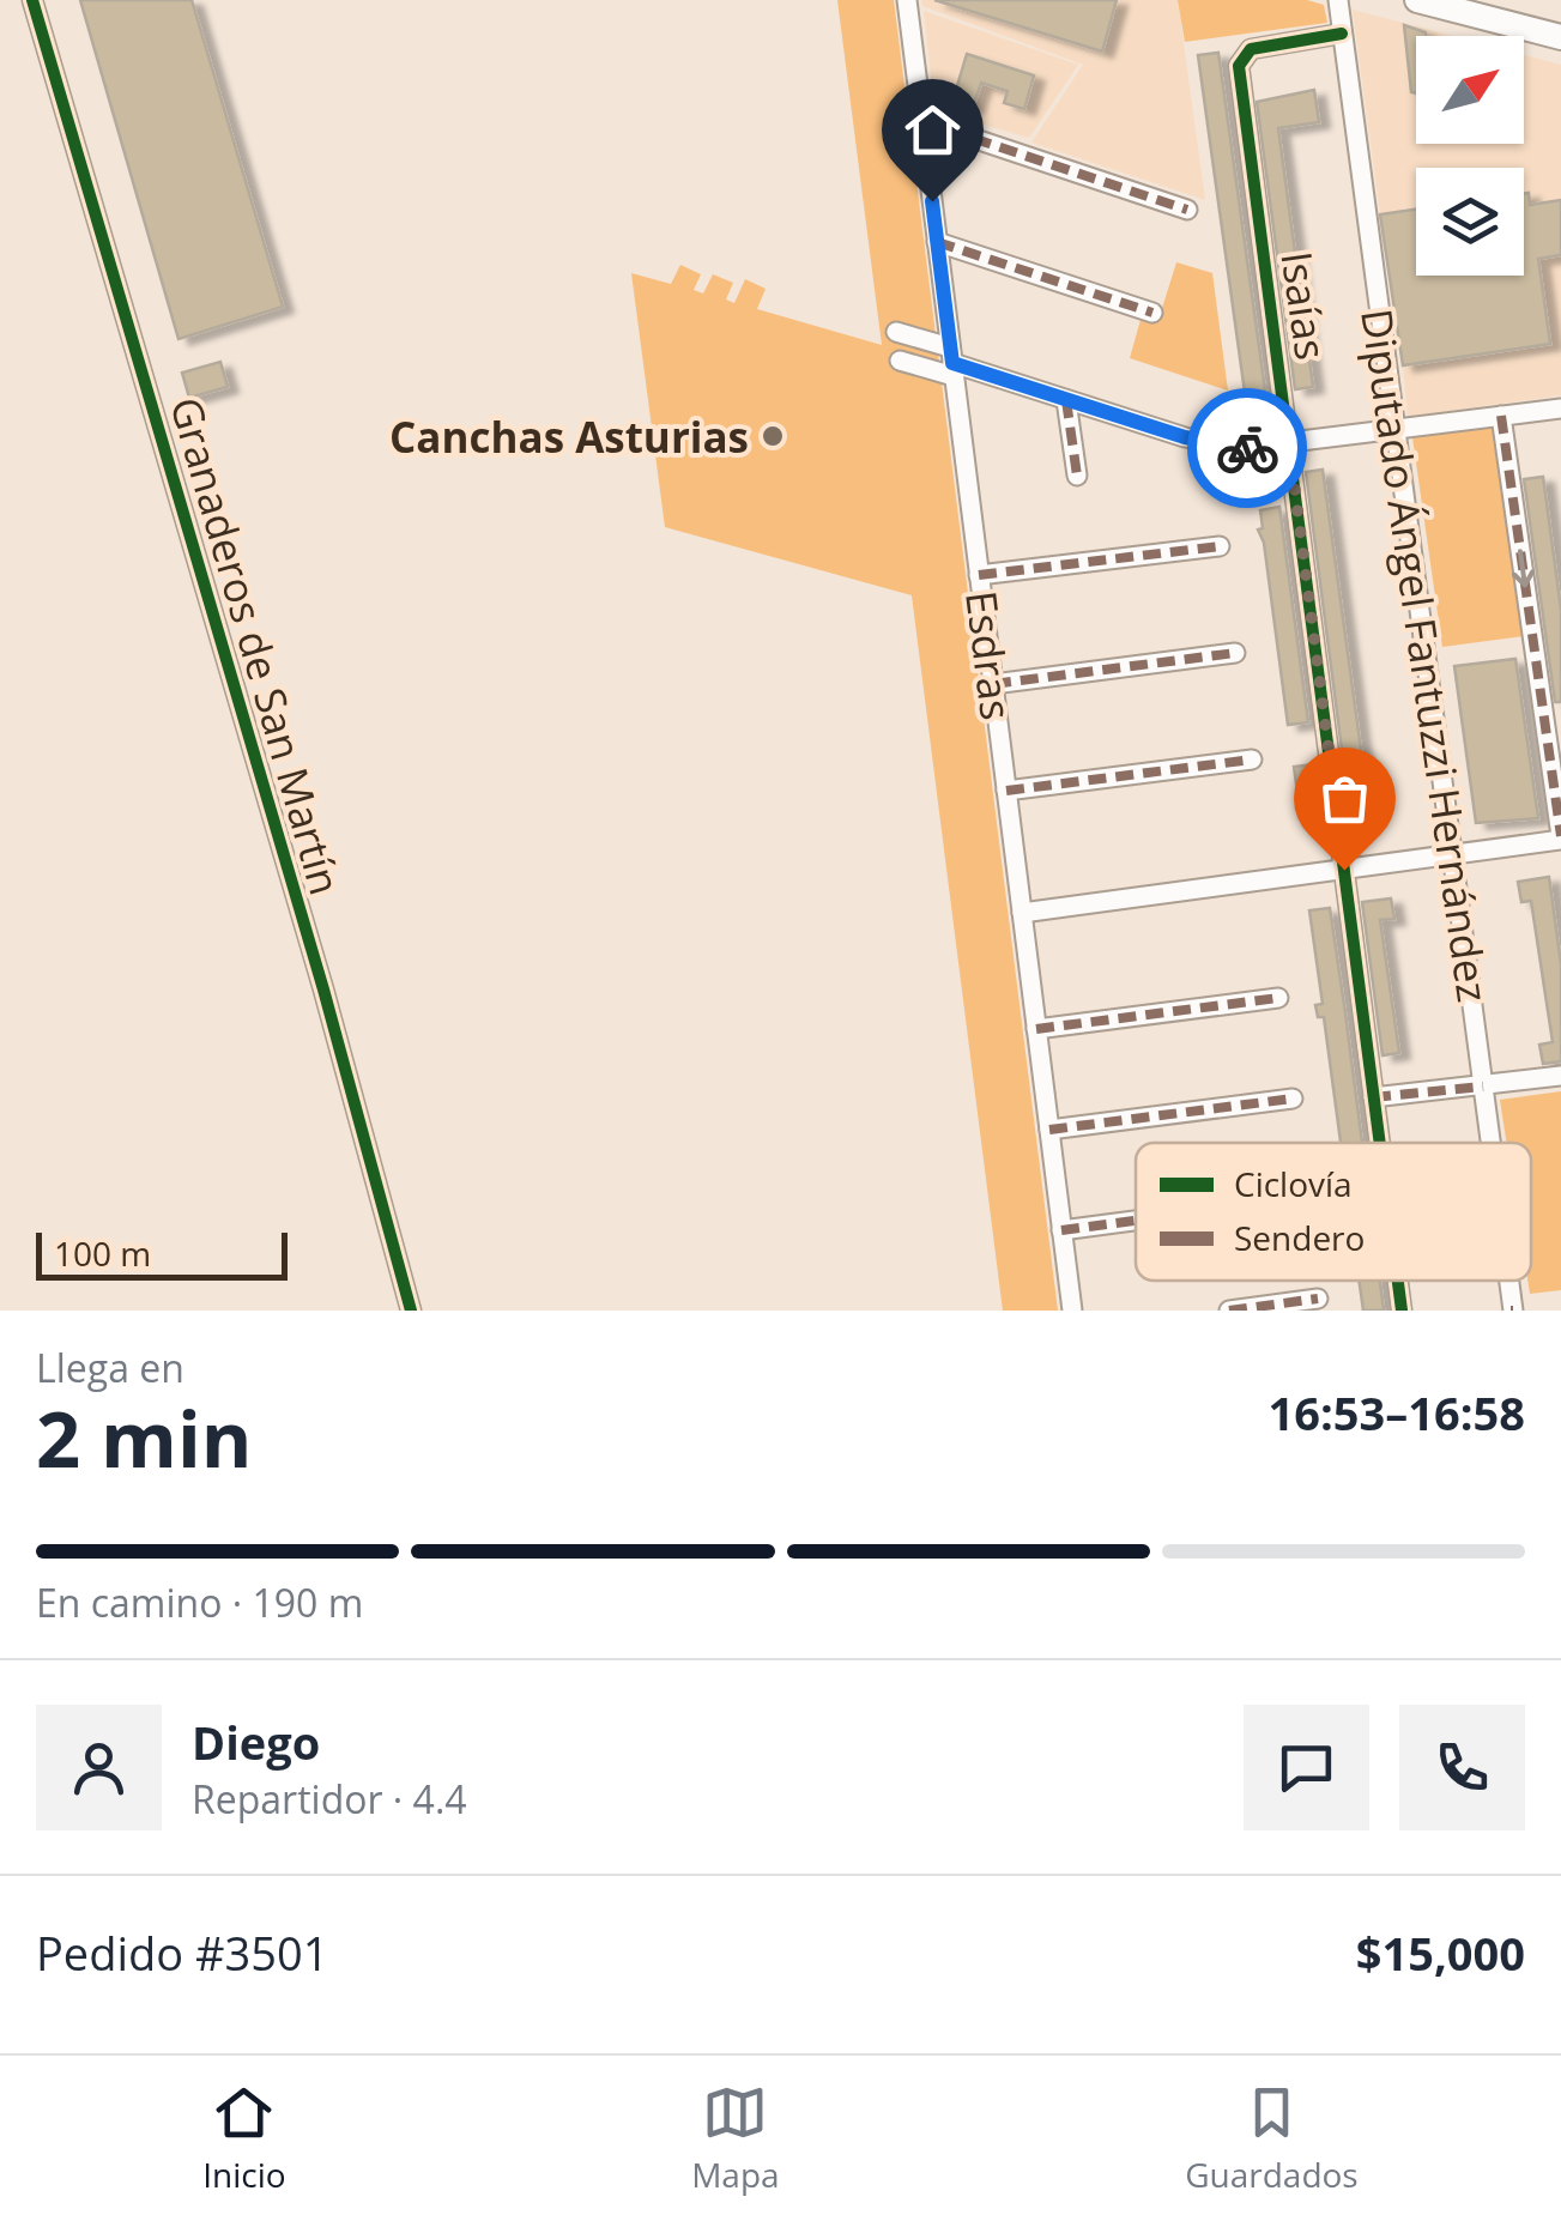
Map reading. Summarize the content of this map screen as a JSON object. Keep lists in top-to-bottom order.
{
  "streets": {
    "street": [
      "Isaías",
      "Granaderos de San Martín",
      "Esdras",
      "Diputado Ángel Fantuzzi Hernández"
    ]
  },
  "crossings": [
    ["Isaías", "Diputado Ángel Fantuzzi Hernández"]
  ],
  "places": ["Canchas Asturias"],
  "legend": ["Ciclovía", "Sendero"],
  "scale_bar": "100 m",
  "north": "top right",
  "page": {
    "scale": "100 m",
    "heading": ["2 min", "Llega en", "16:53–16:58"],
    "panel": [
      "Diego",
      "Repartidor · 4.4",
      "Pedido #3501",
      "$15,000"
    ],
    "bar": "En camino · 190 m",
    "tabs": ["Inicio", "Mapa", "Guardados"]
  }
}
